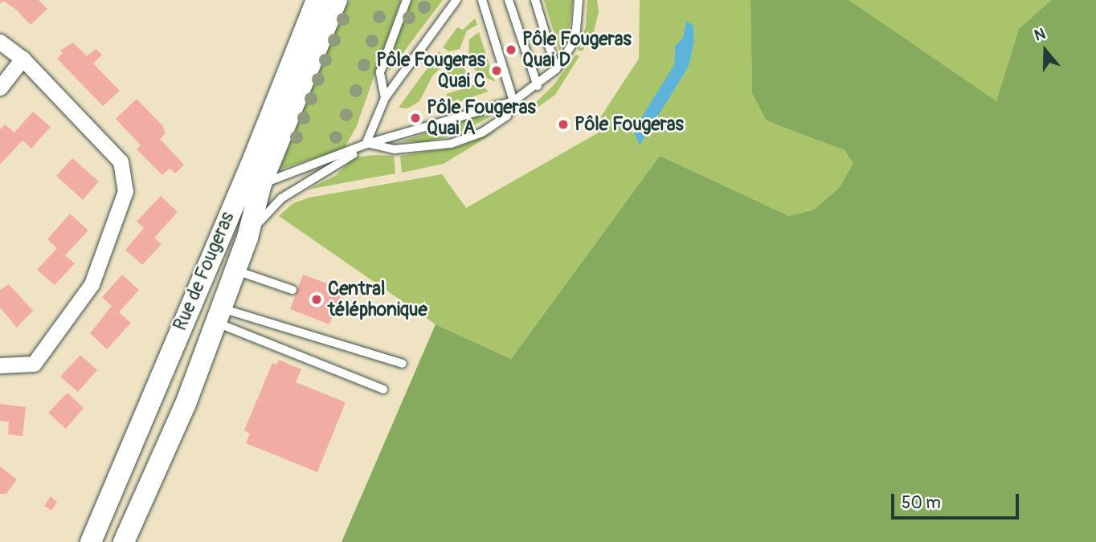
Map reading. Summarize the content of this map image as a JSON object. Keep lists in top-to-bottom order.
{
  "streets": {
    "main road": ["Rue de Fougeras"]
  },
  "places": [
    "Pôle Fougeras Quai D",
    "Pôle Fougeras Quai C",
    "Pôle Fougeras Quai A",
    "Pôle Fougeras",
    "Central téléphonique"
  ],
  "scale_bar": "50 m",
  "north": "top"
}
